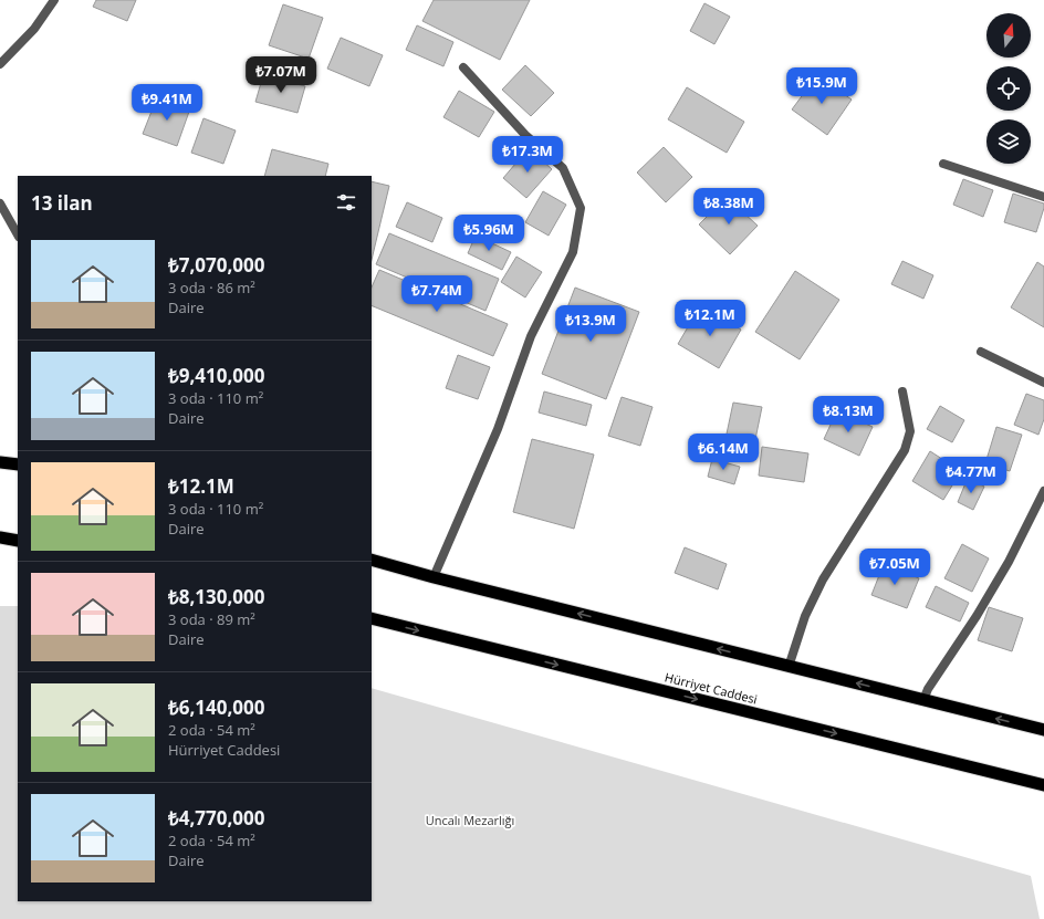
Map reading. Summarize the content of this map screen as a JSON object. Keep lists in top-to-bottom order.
{
  "streets": {
    "highway": ["Hürriyet Caddesi"]
  },
  "parks": ["Uncalı Mezarlığı"],
  "north": "top",
  "page": {
    "price": [
      "₺7.07M",
      "₺15.9M",
      "₺9.41M",
      "₺17.3M",
      "₺8.38M",
      "₺5.96M",
      "₺7.74M",
      "₺12.1M",
      "₺13.9M",
      "₺8.13M",
      "₺6.14M",
      "₺4.77M",
      "₺7.05M"
    ],
    "heading": "13 ilan",
    "list": [
      {
        "name": "₺7,070,000",
        "note": "3 oda · 86 m² · Daire"
      },
      {
        "name": "₺9,410,000",
        "note": "3 oda · 110 m² · Daire"
      },
      {
        "name": "₺12.1M",
        "note": "3 oda · 110 m² · Daire"
      },
      {
        "name": "₺8,130,000",
        "note": "3 oda · 89 m² · Daire"
      },
      {
        "name": "₺6,140,000",
        "note": "2 oda · 54 m² · Hürriyet Caddesi"
      },
      {
        "name": "₺4,770,000",
        "note": "2 oda · 54 m² · Daire"
      }
    ]
  }
}
